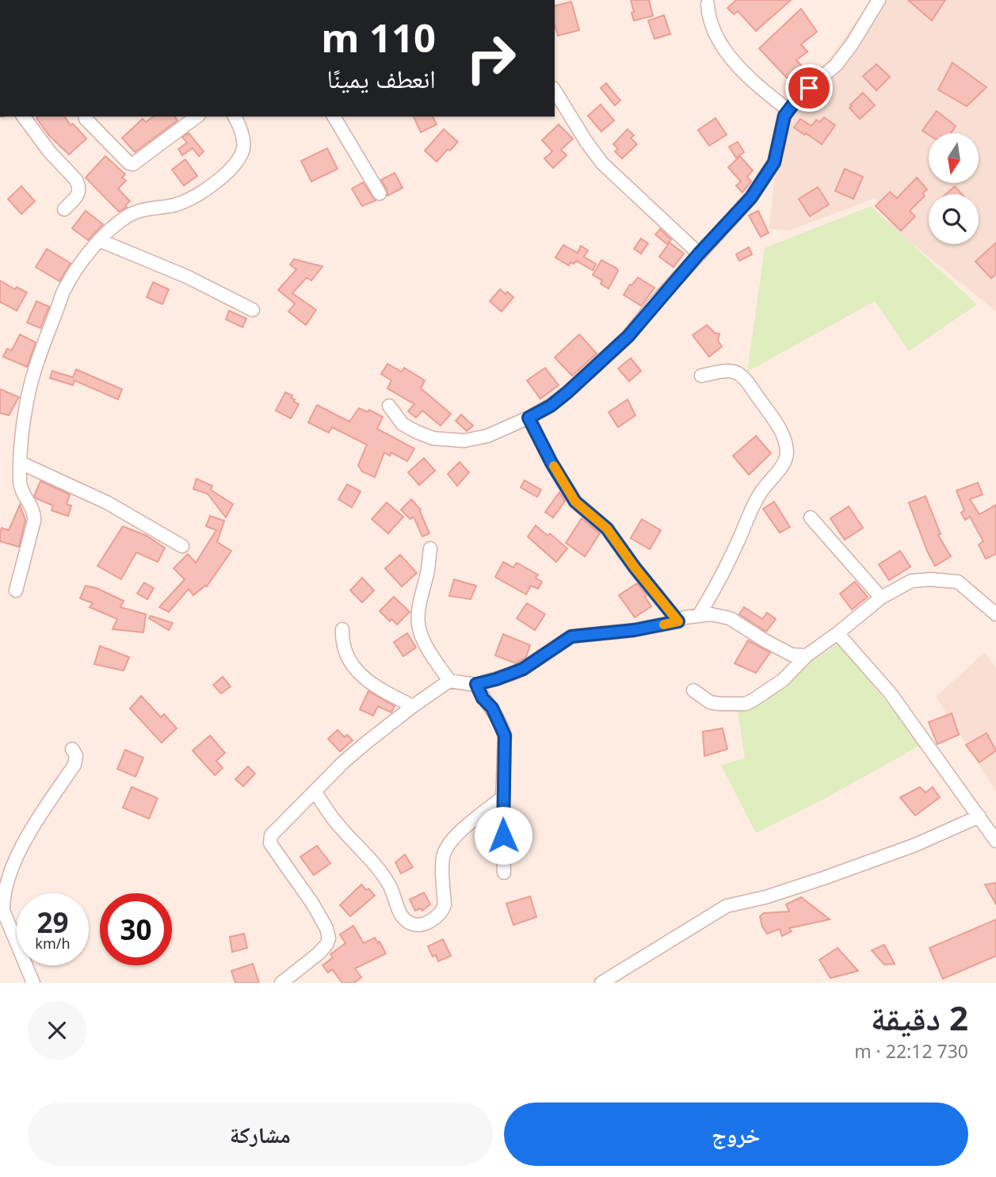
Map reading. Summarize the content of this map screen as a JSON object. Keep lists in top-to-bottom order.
{
  "north": "bottom",
  "page": {
    "turn": ["110 m", "انعطف يمينًا"],
    "speed": "29 km/h",
    "limit": "30",
    "heading": ["2 دقيقة", "730 m · 22:12"],
    "buttons": ["خروج", "مشاركة"]
  }
}
